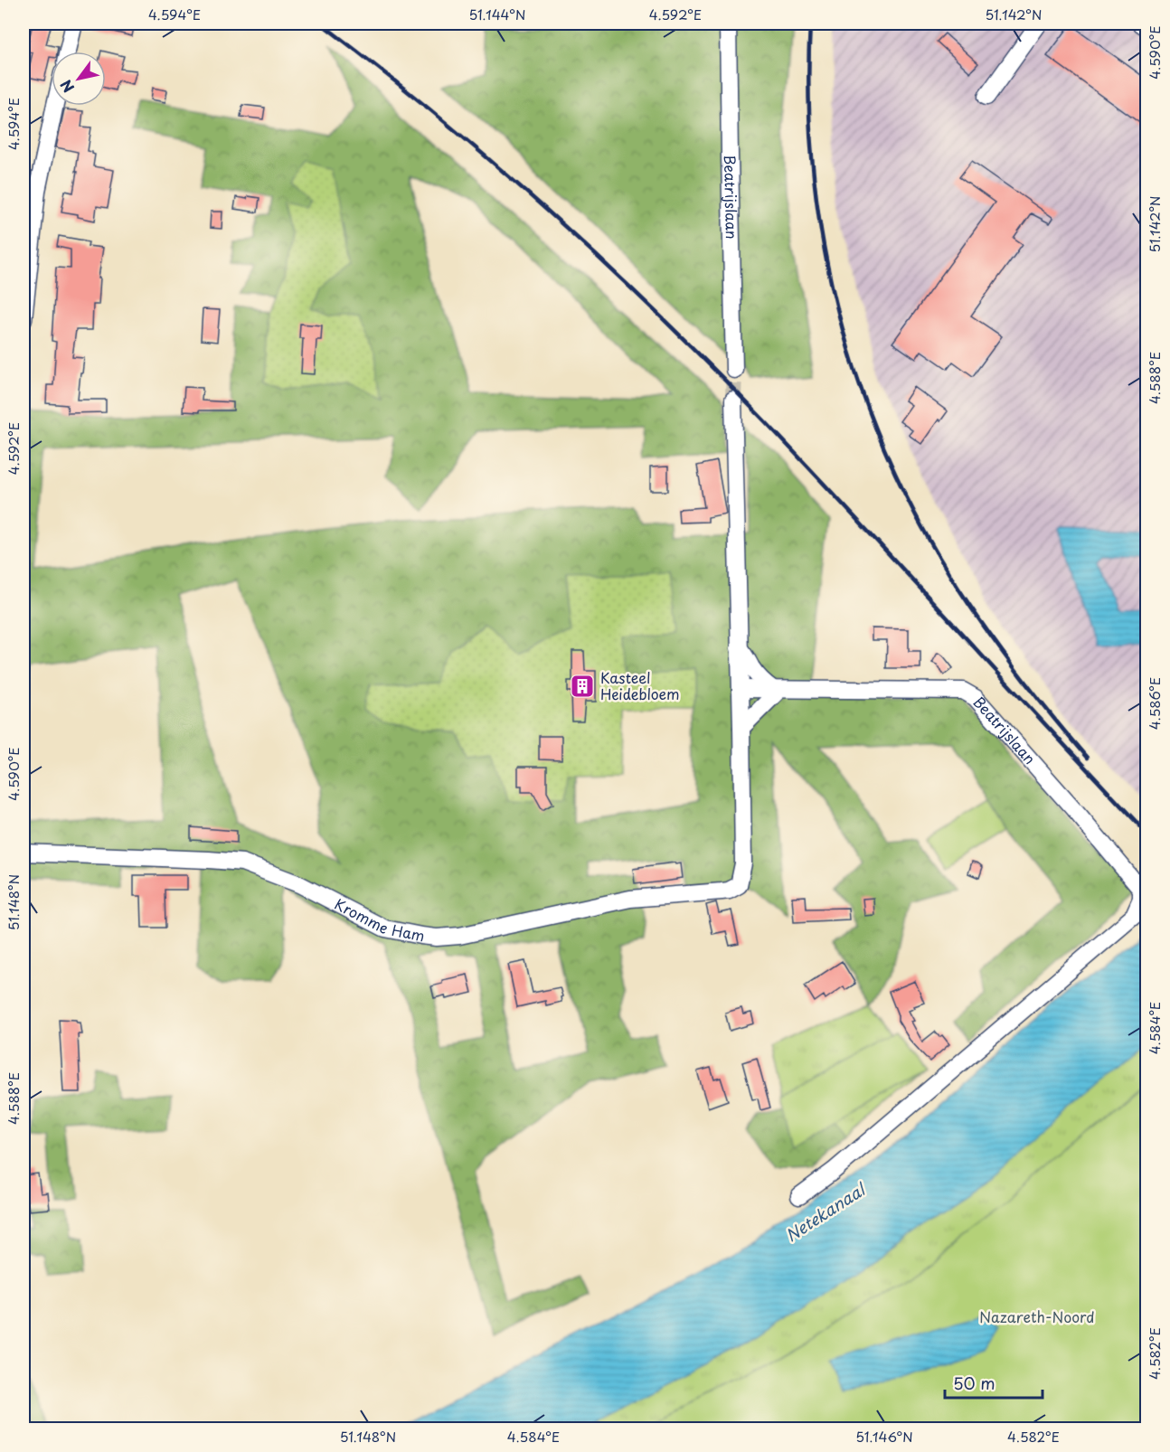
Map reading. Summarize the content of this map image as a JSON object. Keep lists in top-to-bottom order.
{
  "streets": {
    "street": ["Beatrijslaan", "Kromme Ham"]
  },
  "water": ["Netekanaal"],
  "parks": ["Nazareth-Noord"],
  "places": {
    "building": ["Kasteel Heidebloem"]
  },
  "scale_bar": "50 m",
  "north": "bottom left",
  "coordinates": [
    "4.594°E",
    "51.144°N",
    "4.592°E",
    "51.142°N",
    "4.590°E",
    "4.588°E",
    "4.586°E",
    "51.148°N",
    "4.584°E",
    "4.582°E",
    "51.146°N"
  ]
}
